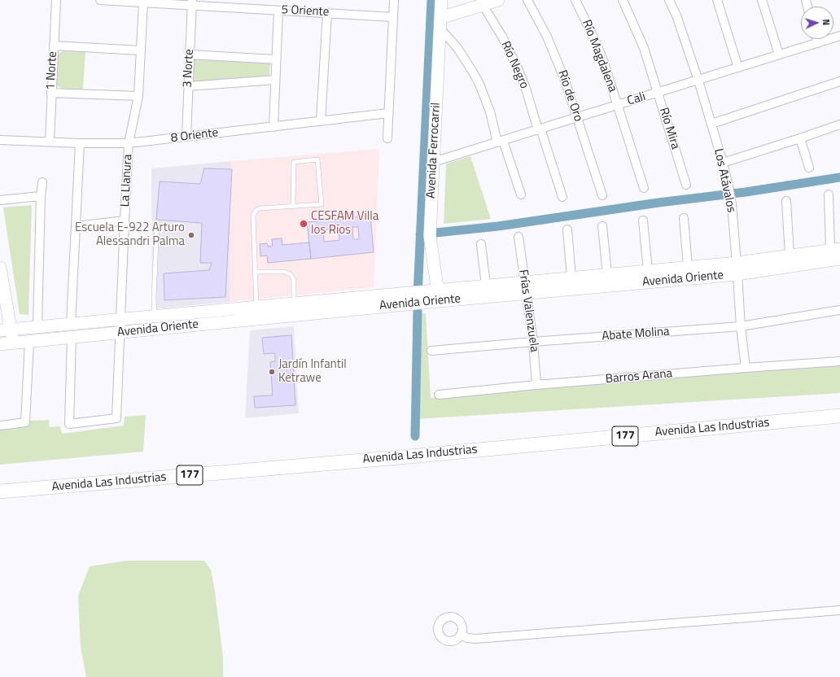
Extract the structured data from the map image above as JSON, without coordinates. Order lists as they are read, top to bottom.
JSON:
{
  "streets": {
    "main road": ["Avenida Las Industrias", "177"],
    "street": [
      "5 Oriente",
      "Río Magdalena",
      "Río Negro",
      "3 Norte",
      "1 Norte",
      "Río de Oro",
      "Cali",
      "Río Mira",
      "8 Oriente",
      "Avenida Ferrocarril",
      "La Llanura",
      "Los Atávalos",
      "Avenida Oriente",
      "Frías Valenzuela",
      "Abate Molina",
      "Barros Arana"
    ]
  },
  "crossings": [
    ["5 Oriente", "3 Norte"],
    ["5 Oriente", "La Llanura"],
    ["Río Magdalena", "Cali"],
    ["Río Negro", "Cali"],
    ["3 Norte", "8 Oriente"],
    ["1 Norte", "8 Oriente"],
    ["Río de Oro", "Cali"],
    ["Cali", "Río Mira"],
    ["Cali", "Avenida Ferrocarril"],
    ["Cali", "Los Atávalos"],
    ["8 Oriente", "La Llanura"],
    ["Avenida Ferrocarril", "Avenida Oriente"],
    ["La Llanura", "Avenida Oriente"],
    ["Los Atávalos", "Avenida Oriente"],
    ["Los Atávalos", "Abate Molina"],
    ["Los Atávalos", "Barros Arana"],
    ["Avenida Oriente", "Frías Valenzuela"],
    ["Frías Valenzuela", "Abate Molina"],
    ["Frías Valenzuela", "Barros Arana"]
  ],
  "places": ["CESFAM Villa los Ríos", "Escuela E-922 Arturo Alessandri Palma", "Jardín Infantil Ketrawe"],
  "north": "right"
}
